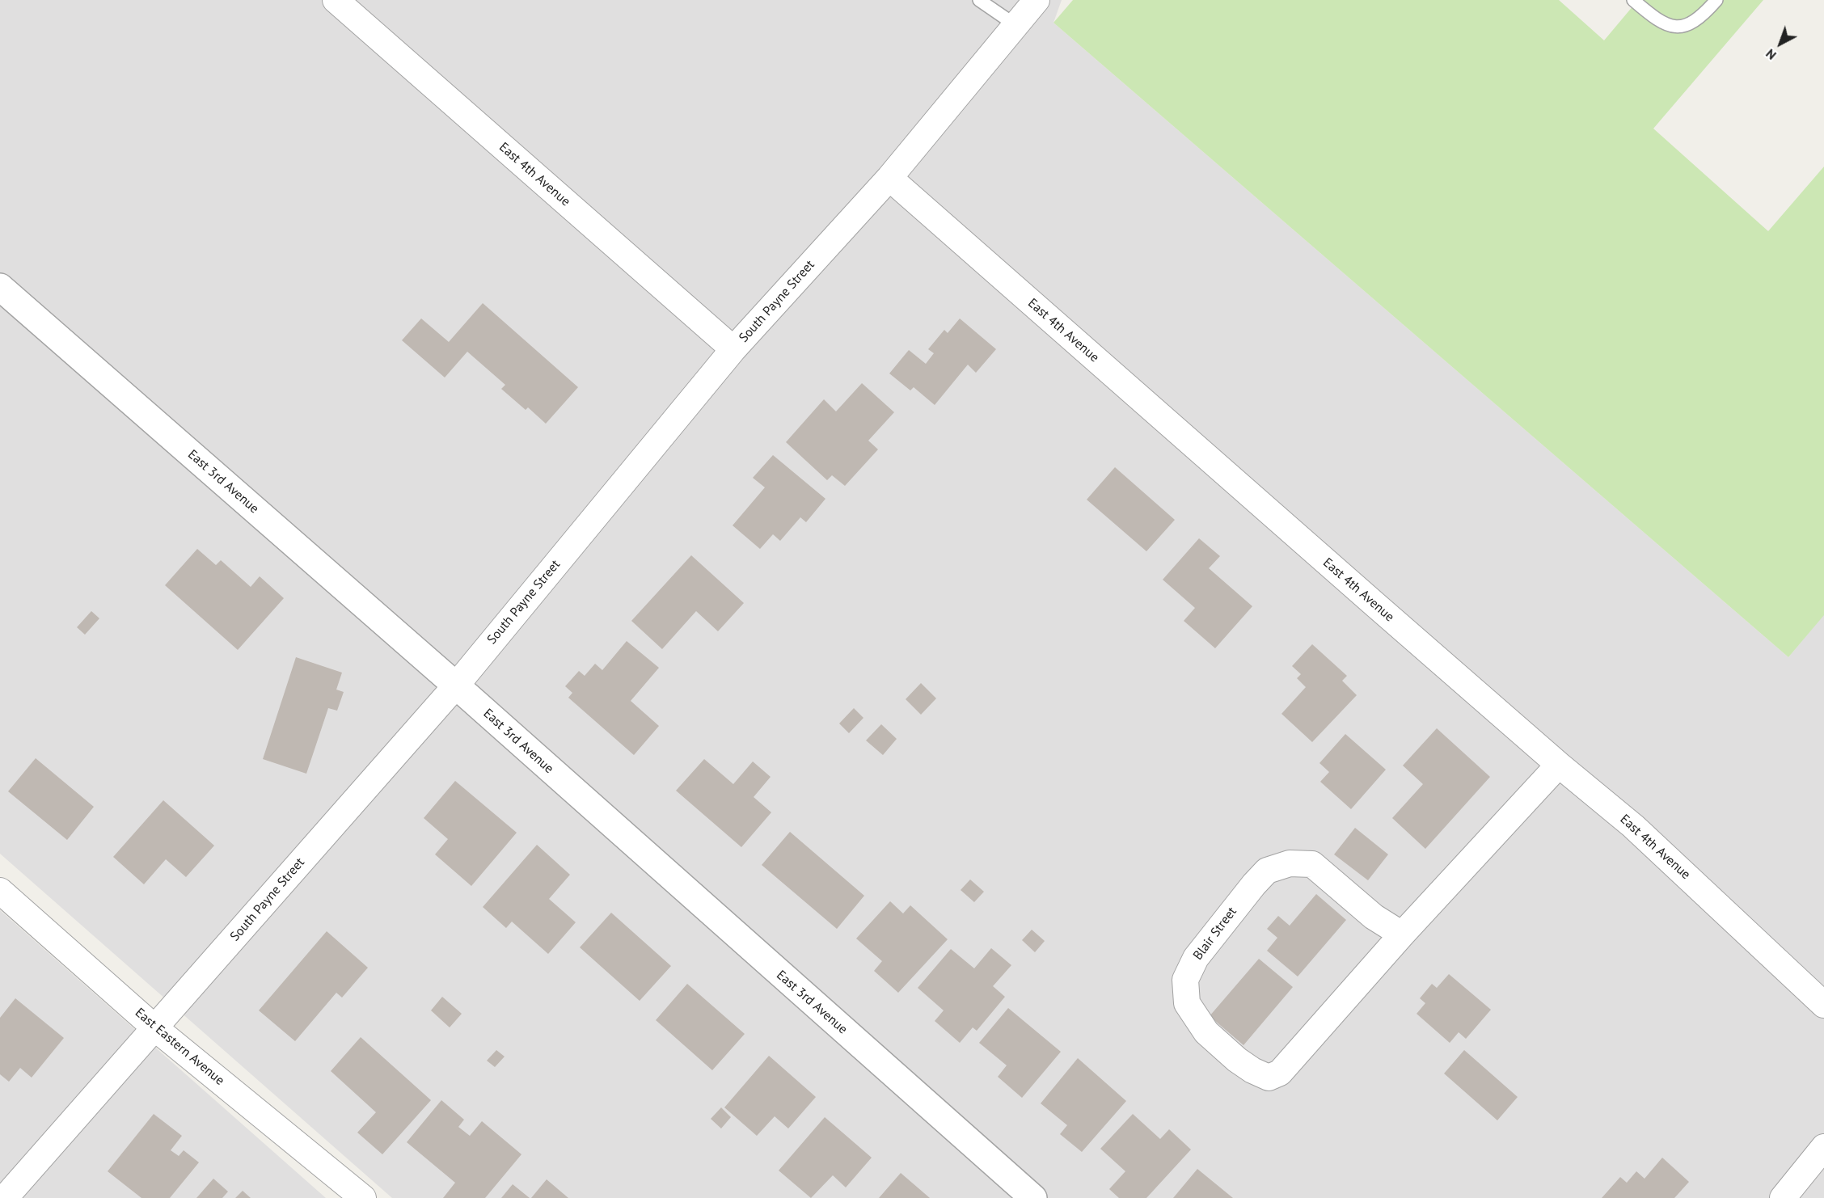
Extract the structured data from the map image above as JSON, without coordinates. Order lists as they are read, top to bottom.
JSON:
{
  "streets": {
    "street": [
      "East 4th Avenue",
      "South Payne Street",
      "East 3rd Avenue",
      "Blair Street",
      "East Eastern Avenue"
    ]
  },
  "crossings": [
    ["East 4th Avenue", "South Payne Street"],
    ["East 4th Avenue", "Blair Street"],
    ["South Payne Street", "East 3rd Avenue"],
    ["South Payne Street", "East Eastern Avenue"]
  ],
  "north": "bottom left"
}
